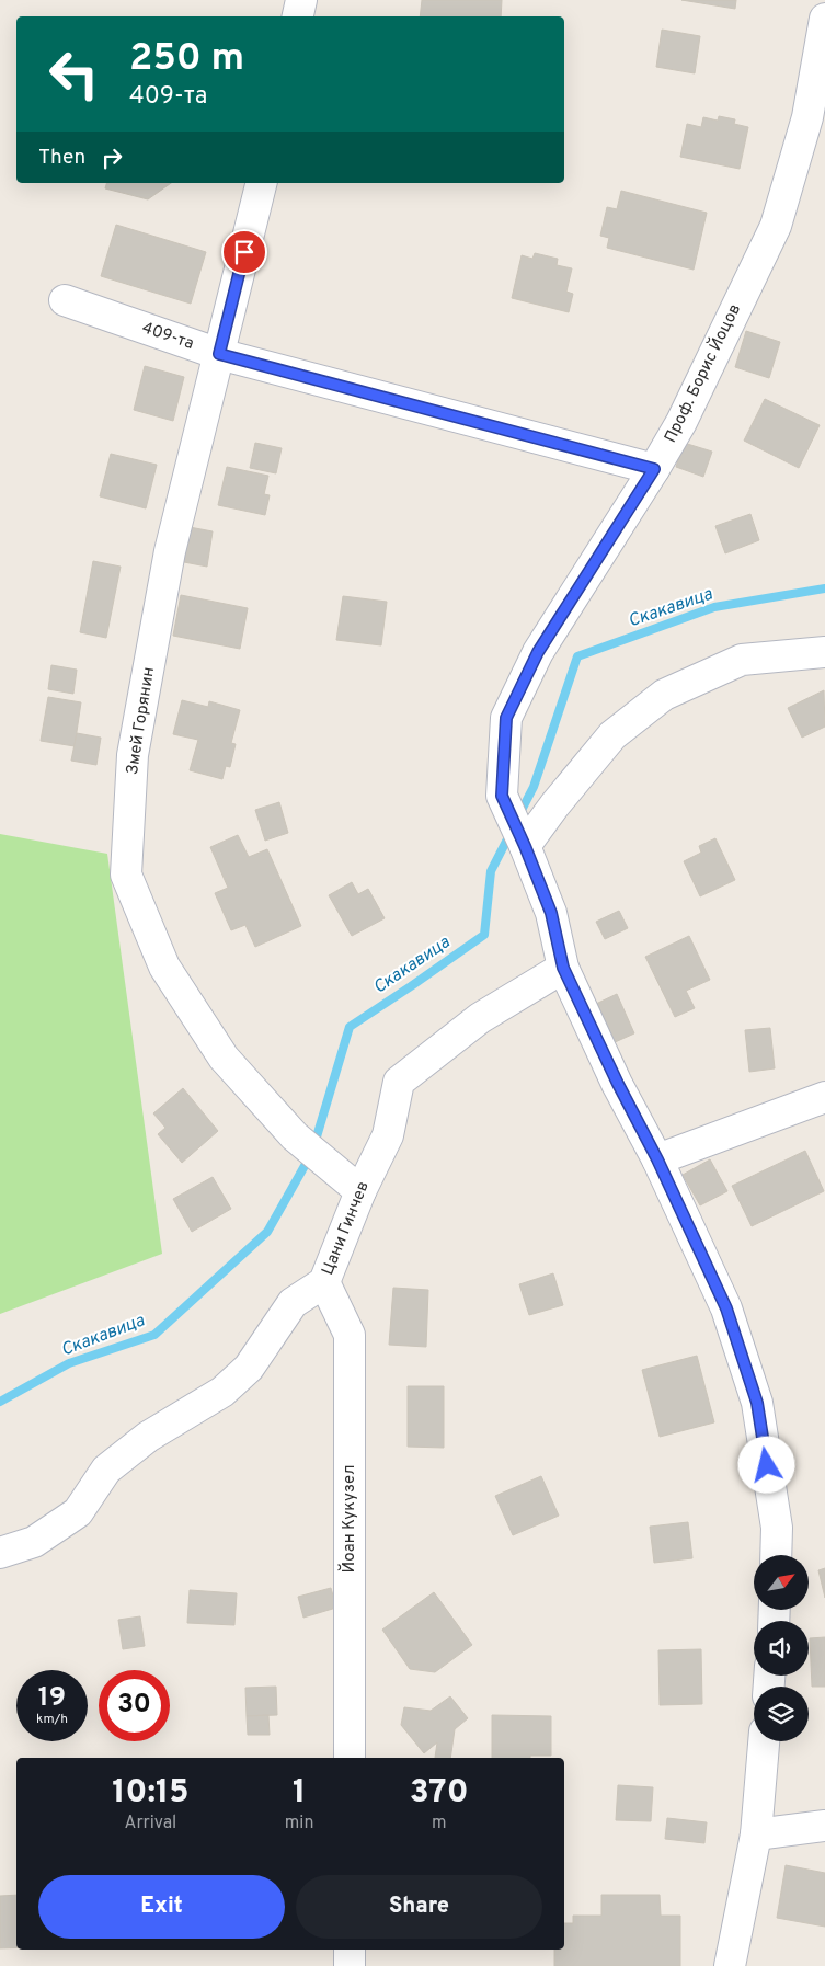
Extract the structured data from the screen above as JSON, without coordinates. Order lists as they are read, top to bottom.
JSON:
{
  "streets": {
    "street": [
      "409-та",
      "Проф. Борис Йоцов",
      "Змей Горянин",
      "Цани Гинчев",
      "Йоан Кукузел"
    ]
  },
  "crossings": [
    ["409-та", "Проф. Борис Йоцов"],
    ["409-та", "Змей Горянин"],
    ["Проф. Борис Йоцов", "Цани Гинчев"],
    ["Змей Горянин", "Цани Гинчев"],
    ["Цани Гинчев", "Йоан Кукузел"]
  ],
  "water": ["Скакавица"],
  "north": "top right",
  "page": {
    "turn": ["250 m", "409-та"],
    "then": "Then",
    "speed": "19 km/h",
    "limit": "30",
    "eta": [
      "10:15",
      "Arrival",
      "1",
      "min",
      "370",
      "m"
    ],
    "buttons": ["Exit", "Share"]
  }
}
